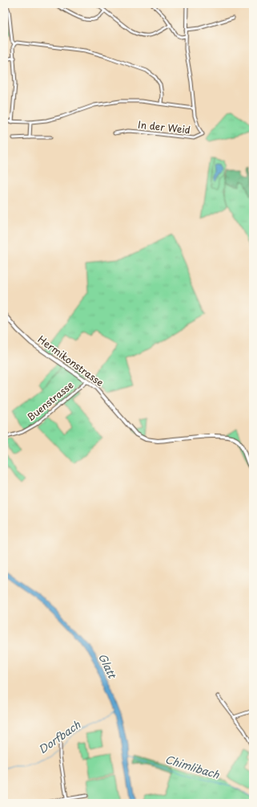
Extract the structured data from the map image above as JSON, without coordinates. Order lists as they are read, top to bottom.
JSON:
{
  "streets": {
    "street": ["In der Weid", "Hermikonstrasse", "Buenstrasse"]
  },
  "crossings": [
    ["Hermikonstrasse", "Buenstrasse"]
  ],
  "water": ["Glatt", "Dorfbach", "Chimlibach"]
}
